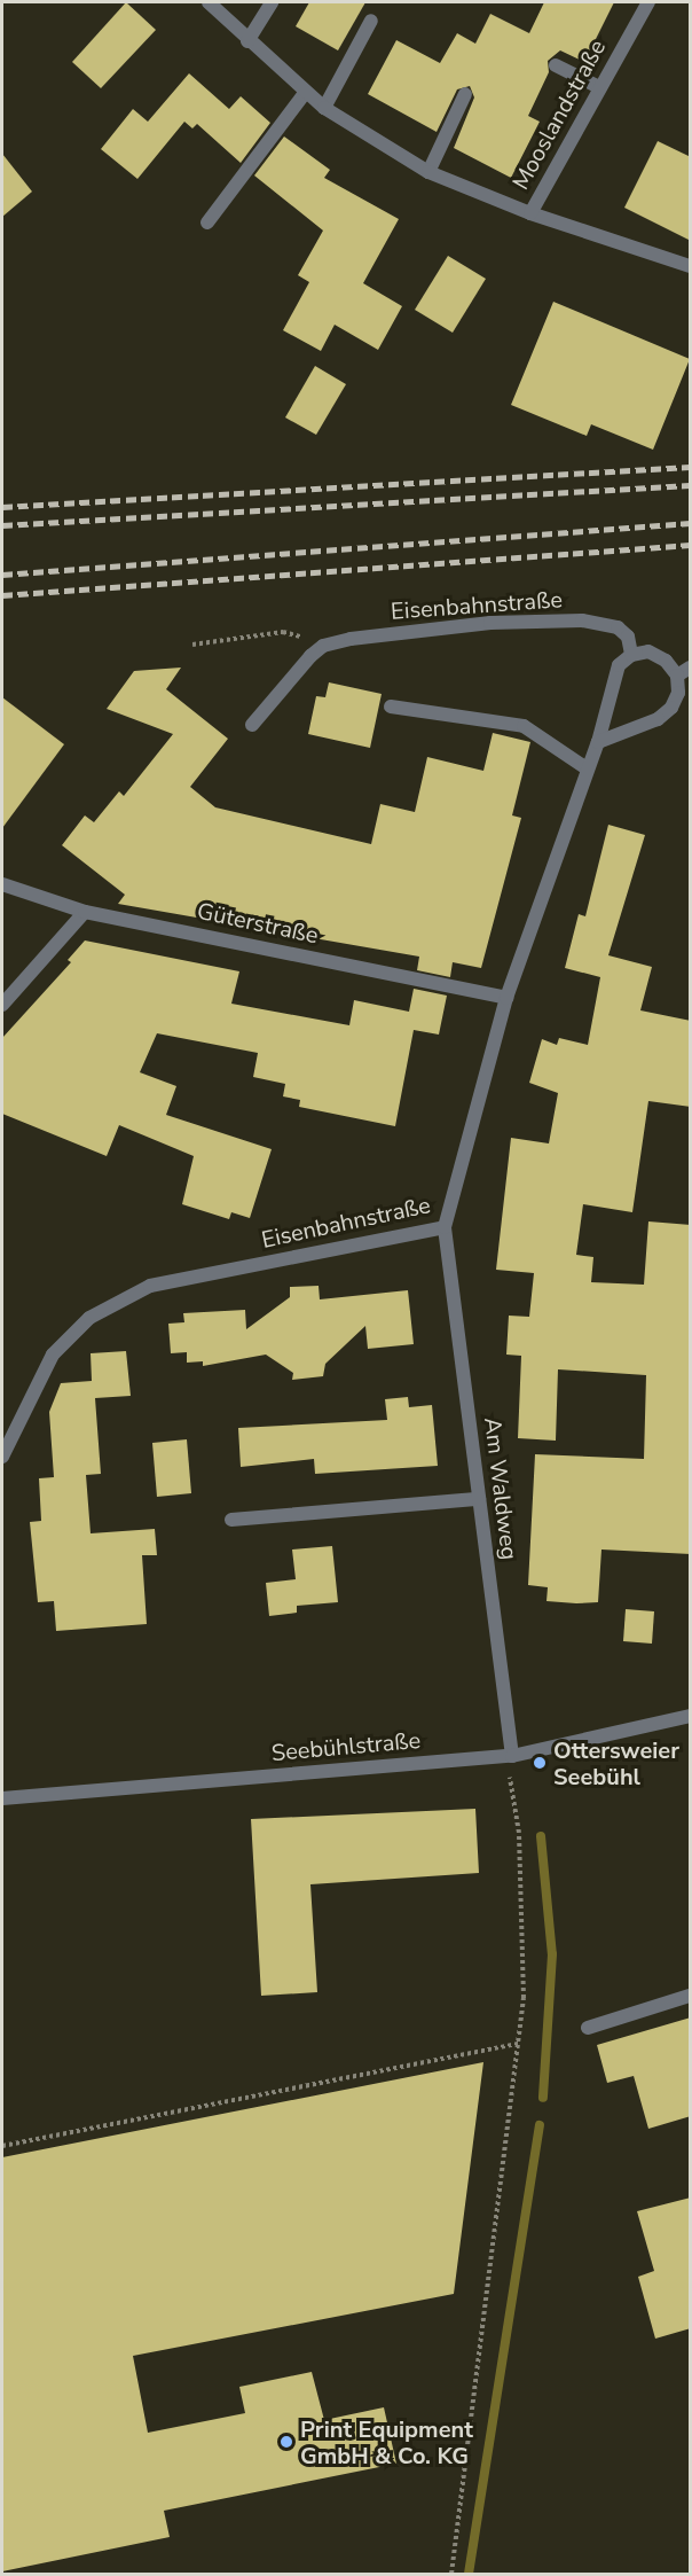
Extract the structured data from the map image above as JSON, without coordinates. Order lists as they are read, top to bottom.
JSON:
{
  "streets": {
    "street": [
      "Mooslandstraße",
      "Eisenbahnstraße",
      "Güterstraße",
      "Am Waldweg",
      "Seebühlstraße"
    ]
  },
  "crossings": [
    ["Eisenbahnstraße", "Güterstraße"],
    ["Eisenbahnstraße", "Am Waldweg"],
    ["Am Waldweg", "Seebühlstraße"]
  ],
  "places": ["Ottersweier Seebühl", "Print Equipment GmbH & Co. KG"]
}
